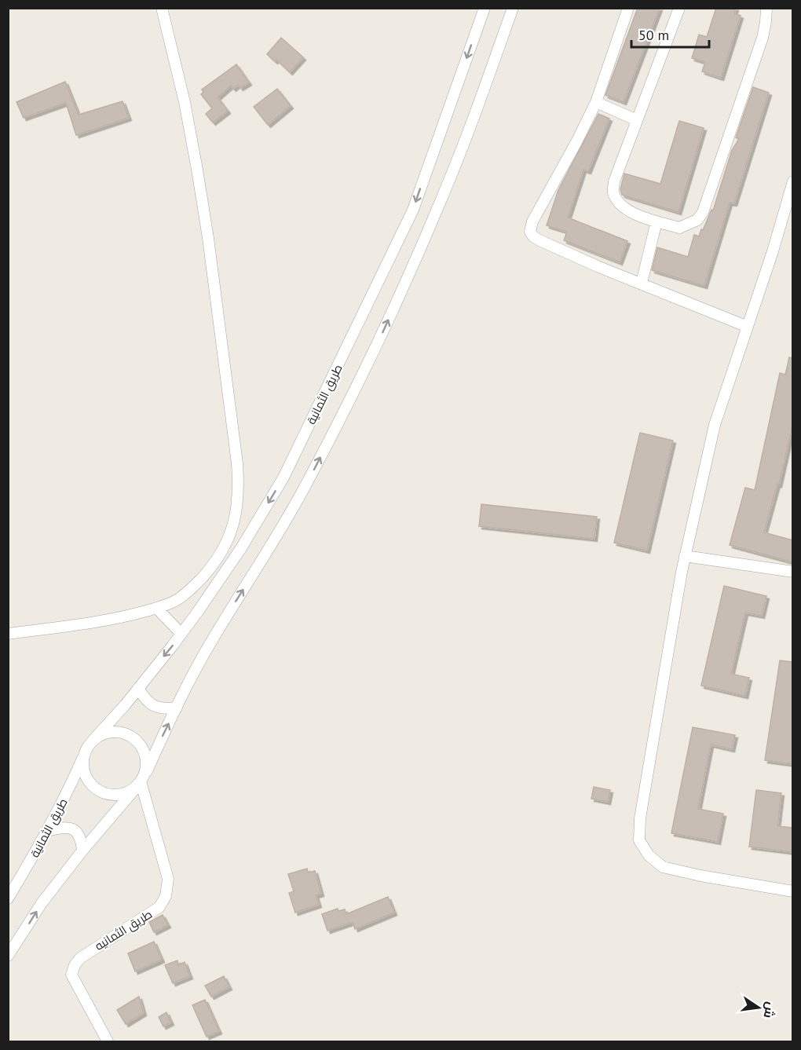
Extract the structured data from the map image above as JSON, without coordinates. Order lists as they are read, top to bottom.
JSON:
{
  "streets": {
    "street": ["طريق الثمانية", "طريق الثمانيه"]
  },
  "crossings": [
    ["طريق الثمانية", "طريق الثمانيه"]
  ],
  "scale_bar": "50 m",
  "north": "right"
}
